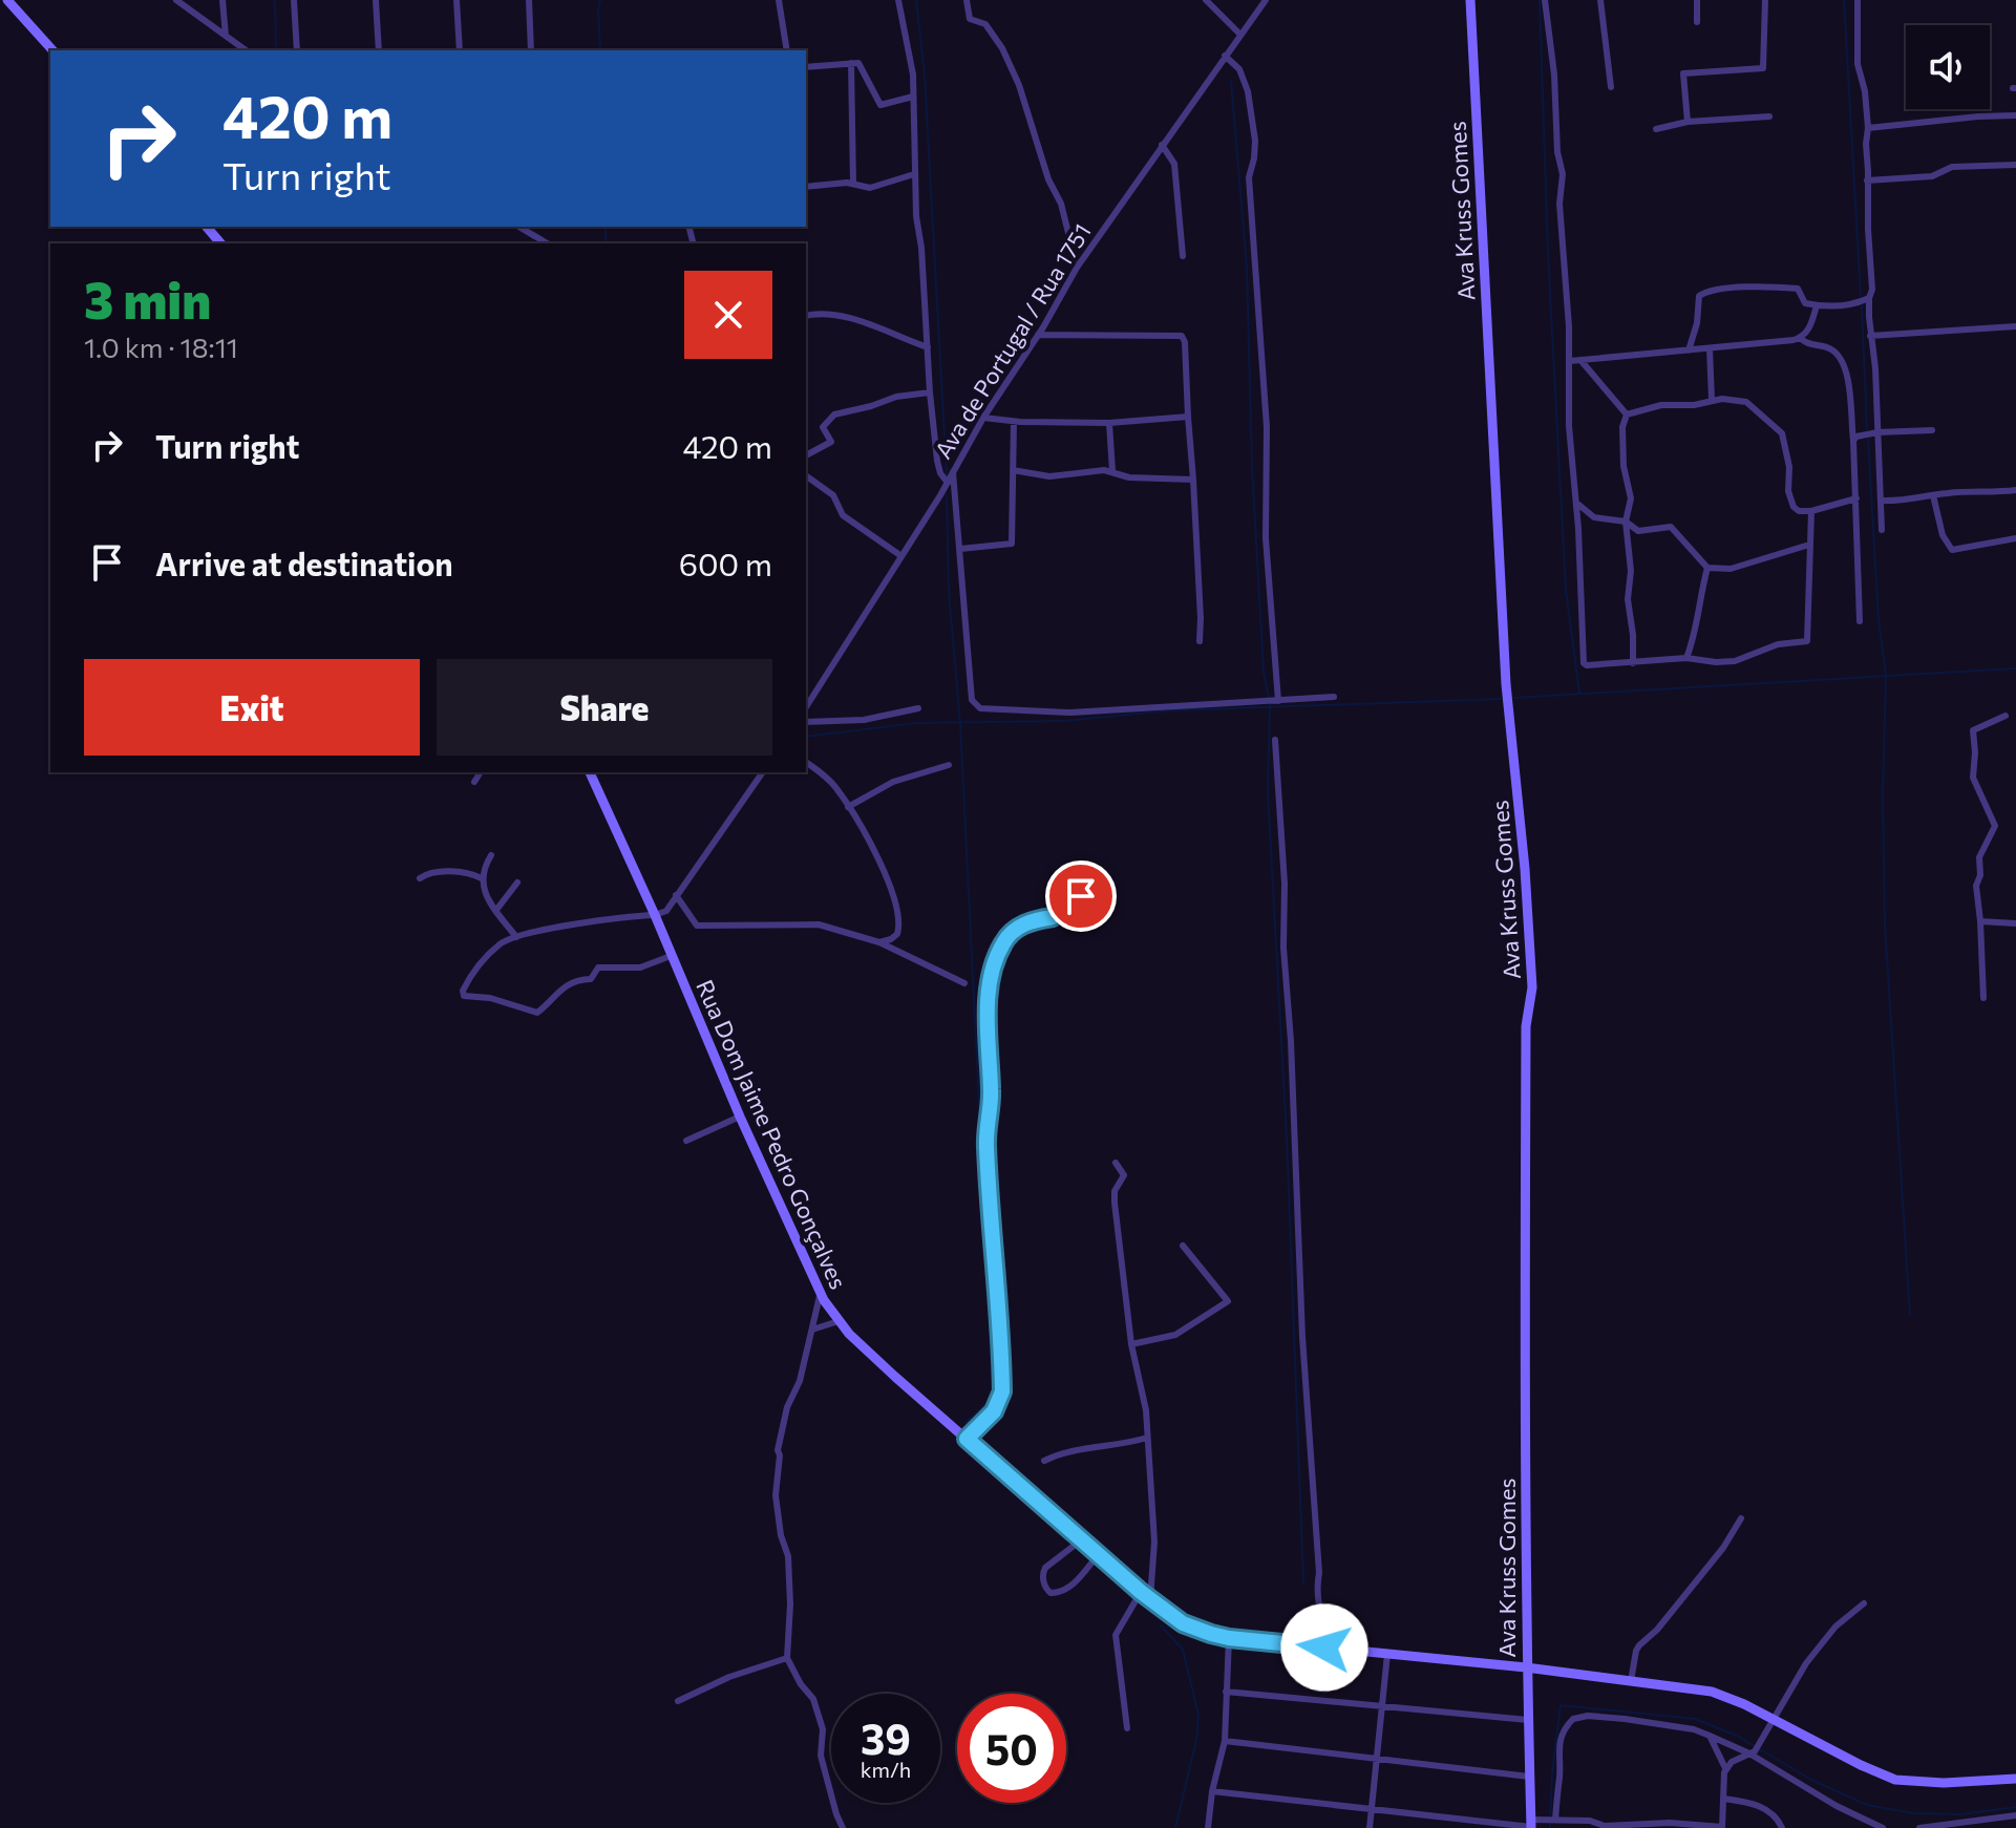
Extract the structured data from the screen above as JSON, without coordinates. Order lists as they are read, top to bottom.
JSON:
{
  "streets": {
    "main road": ["Ava Kruss Gomes", "Rua Dom Jaime Pedro Gonçalves"],
    "street": ["Ava de Portugal / Rua 1751"]
  },
  "crossings": [
    ["Ava Kruss Gomes", "Rua Dom Jaime Pedro Gonçalves"]
  ],
  "page": {
    "turn": ["420 m", "Turn right"],
    "heading": ["3 min", "1.0 km · 18:11"],
    "list": [
      {
        "name": "Turn right",
        "value": "420 m"
      },
      {
        "name": "Arrive at destination",
        "value": "600 m"
      }
    ],
    "buttons": ["Exit", "Share"],
    "speed": "39 km/h",
    "limit": "50"
  }
}
